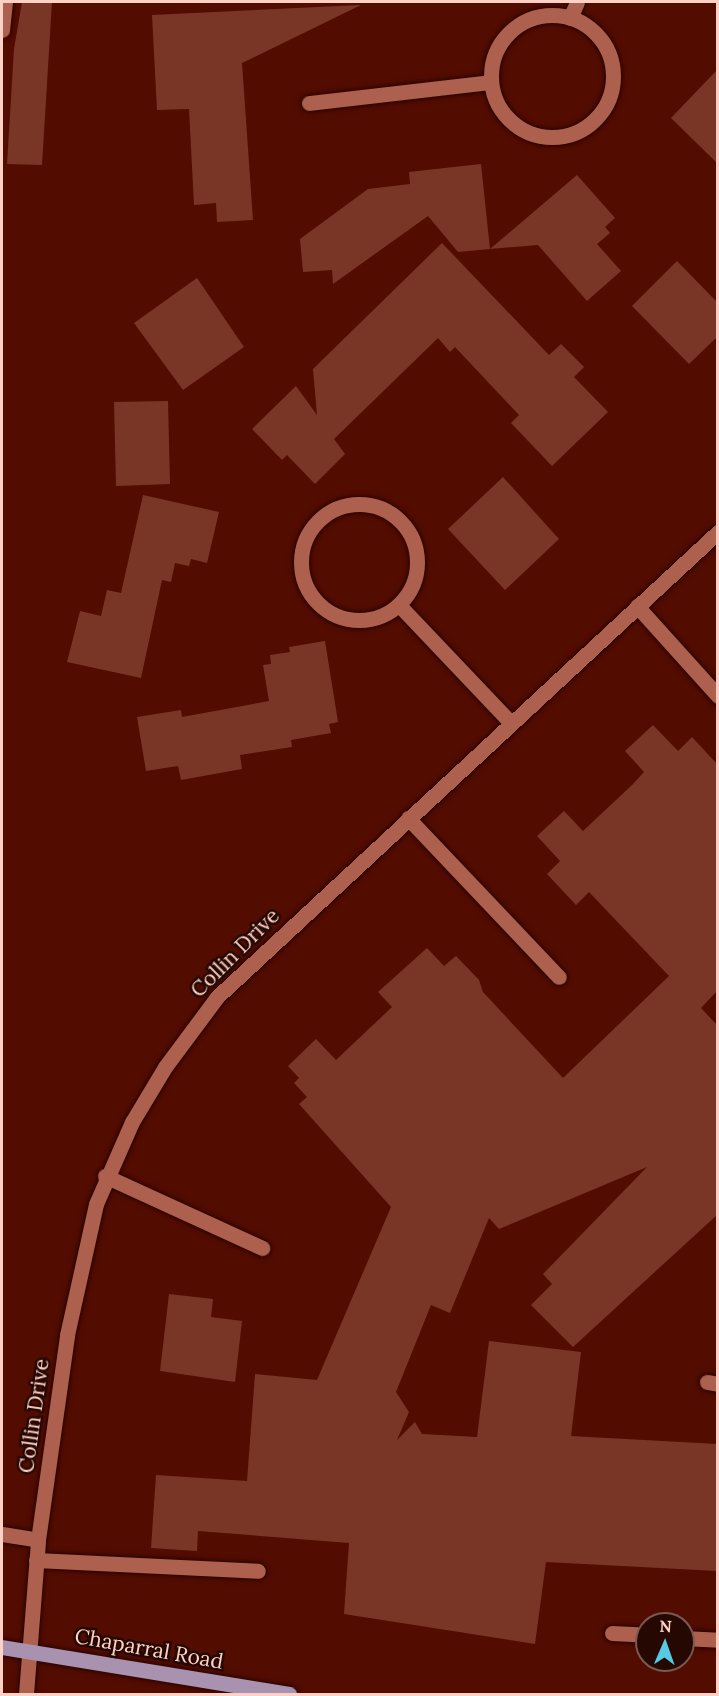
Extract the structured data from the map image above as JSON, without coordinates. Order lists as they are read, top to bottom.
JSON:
{
  "streets": {
    "main road": ["Chaparral Road"],
    "street": ["Collin Drive"]
  },
  "crossings": [
    ["Collin Drive", "Chaparral Road"]
  ],
  "north": "top"
}
